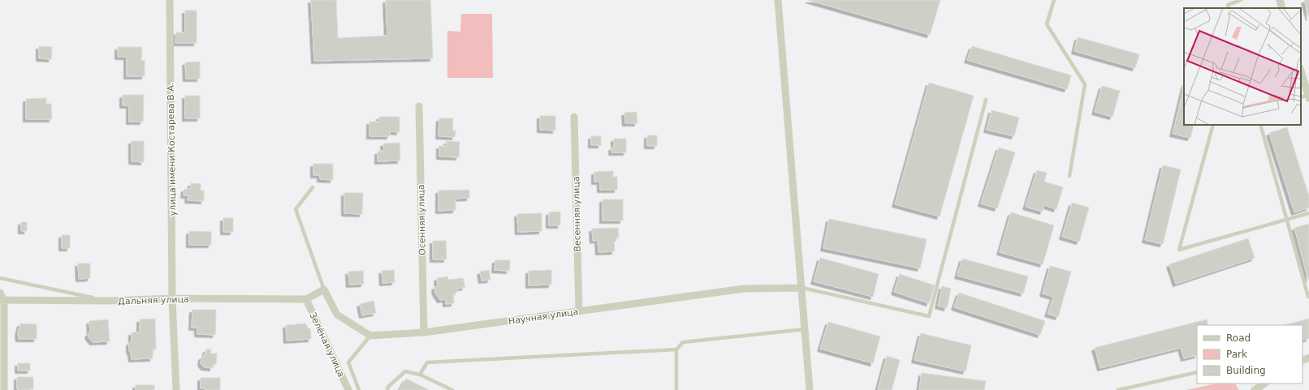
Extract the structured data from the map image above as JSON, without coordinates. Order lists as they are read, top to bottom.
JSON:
{
  "streets": {
    "street": [
      "улица имени Костарева В.А.",
      "Весенняя улица",
      "Осенняя улица",
      "Дальняя улица",
      "Научная улица",
      "Зелёная улица"
    ]
  },
  "crossings": [
    ["улица имени Костарева В.А.", "Дальняя улица"],
    ["Весенняя улица", "Научная улица"],
    ["Осенняя улица", "Научная улица"],
    ["Дальняя улица", "Зелёная улица"]
  ],
  "legend": ["Road", "Park", "Building"]
}
